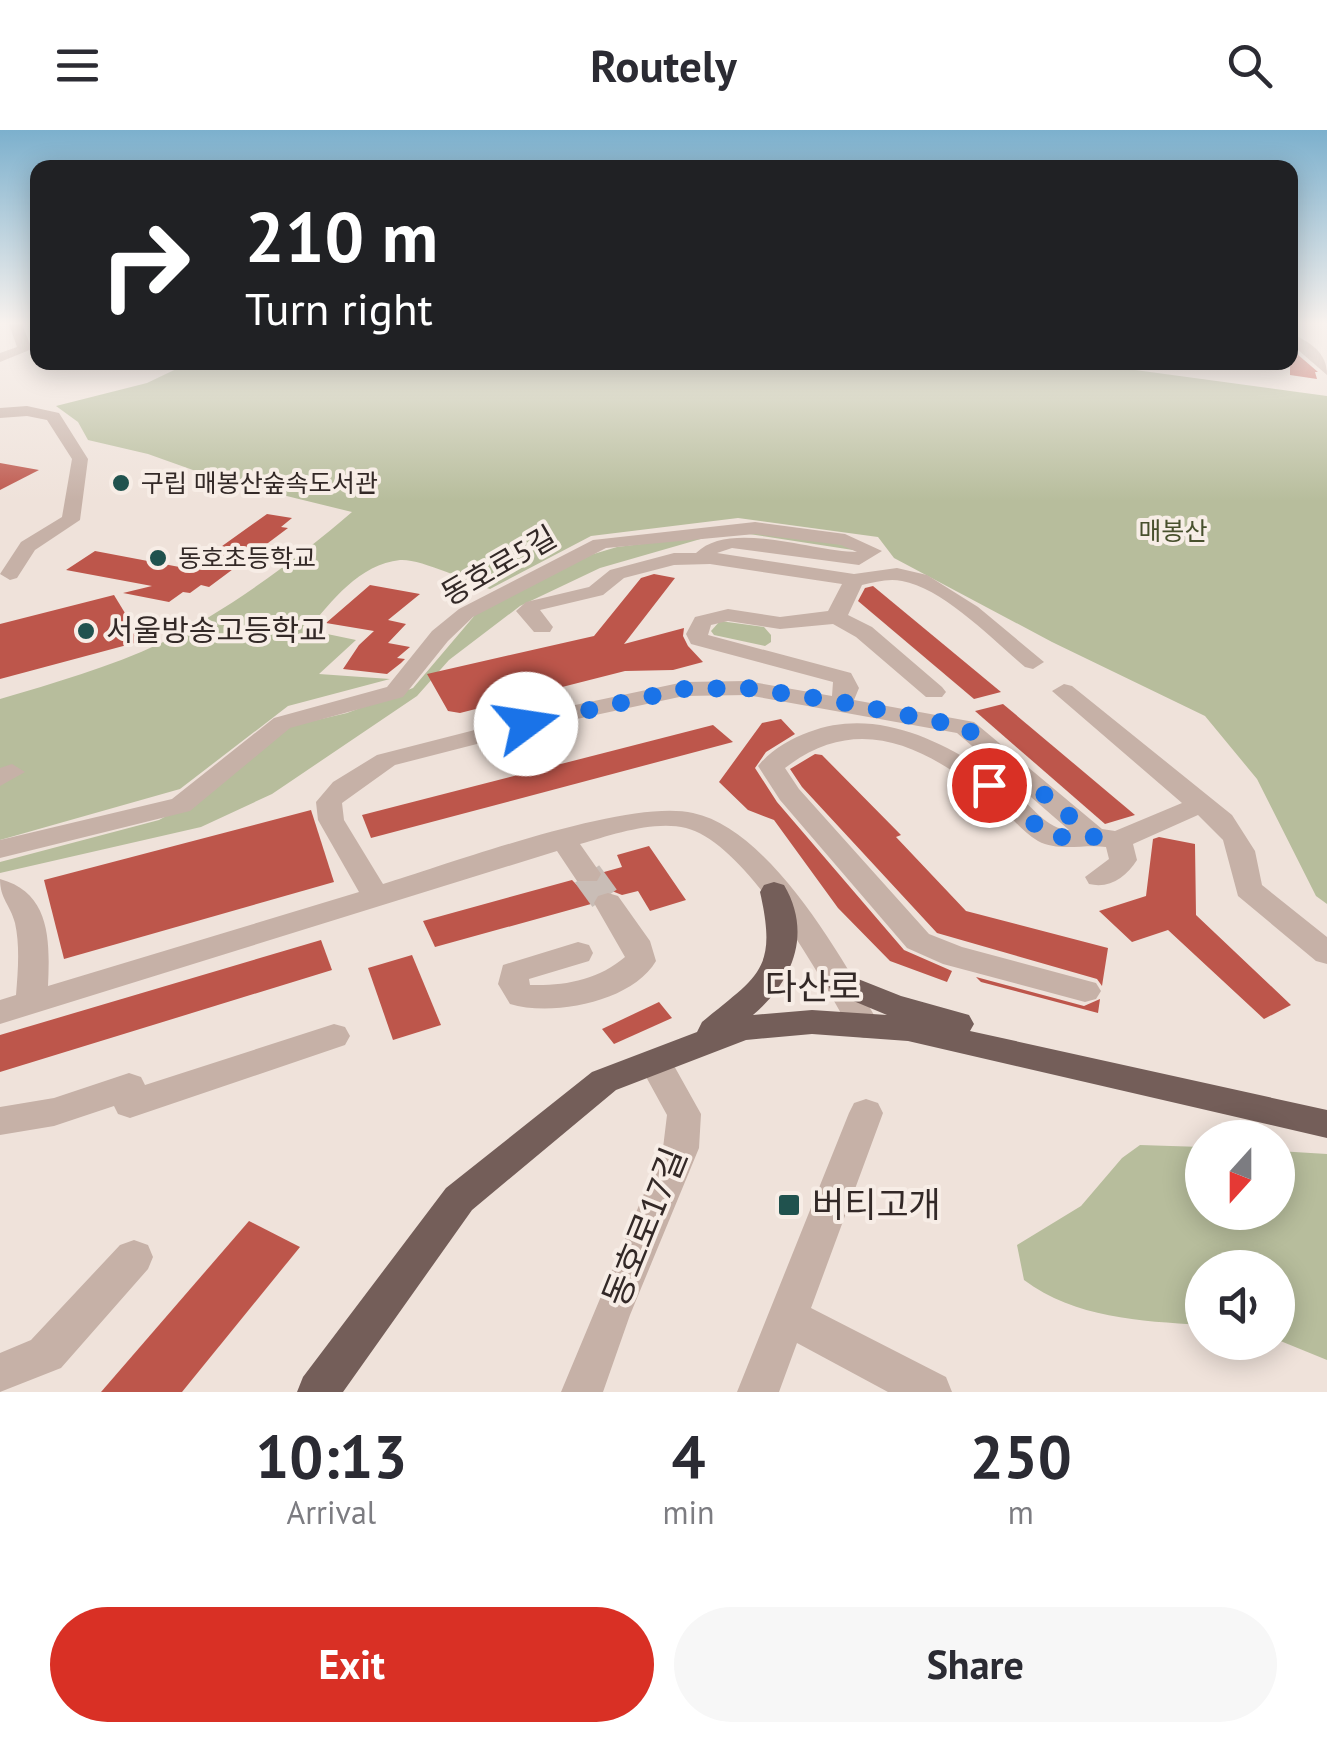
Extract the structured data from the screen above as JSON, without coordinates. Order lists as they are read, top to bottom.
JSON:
{
  "streets": {
    "main road": ["다산로"],
    "street": ["동호로5길", "동호로17길"]
  },
  "crossings": [
    ["다산로", "동호로17길"]
  ],
  "parks": ["매봉산"],
  "places": {
    "other": ["구립 매봉산숲속도서관", "동호초등학교", "서울방송고등학교"],
    "transit": ["버티고개"]
  },
  "north": "bottom",
  "page": {
    "header": "Routely",
    "turn": ["210 m", "Turn right"],
    "eta": [
      "10:13",
      "Arrival",
      "4",
      "min",
      "250",
      "m"
    ],
    "buttons": ["Exit", "Share"]
  }
}
